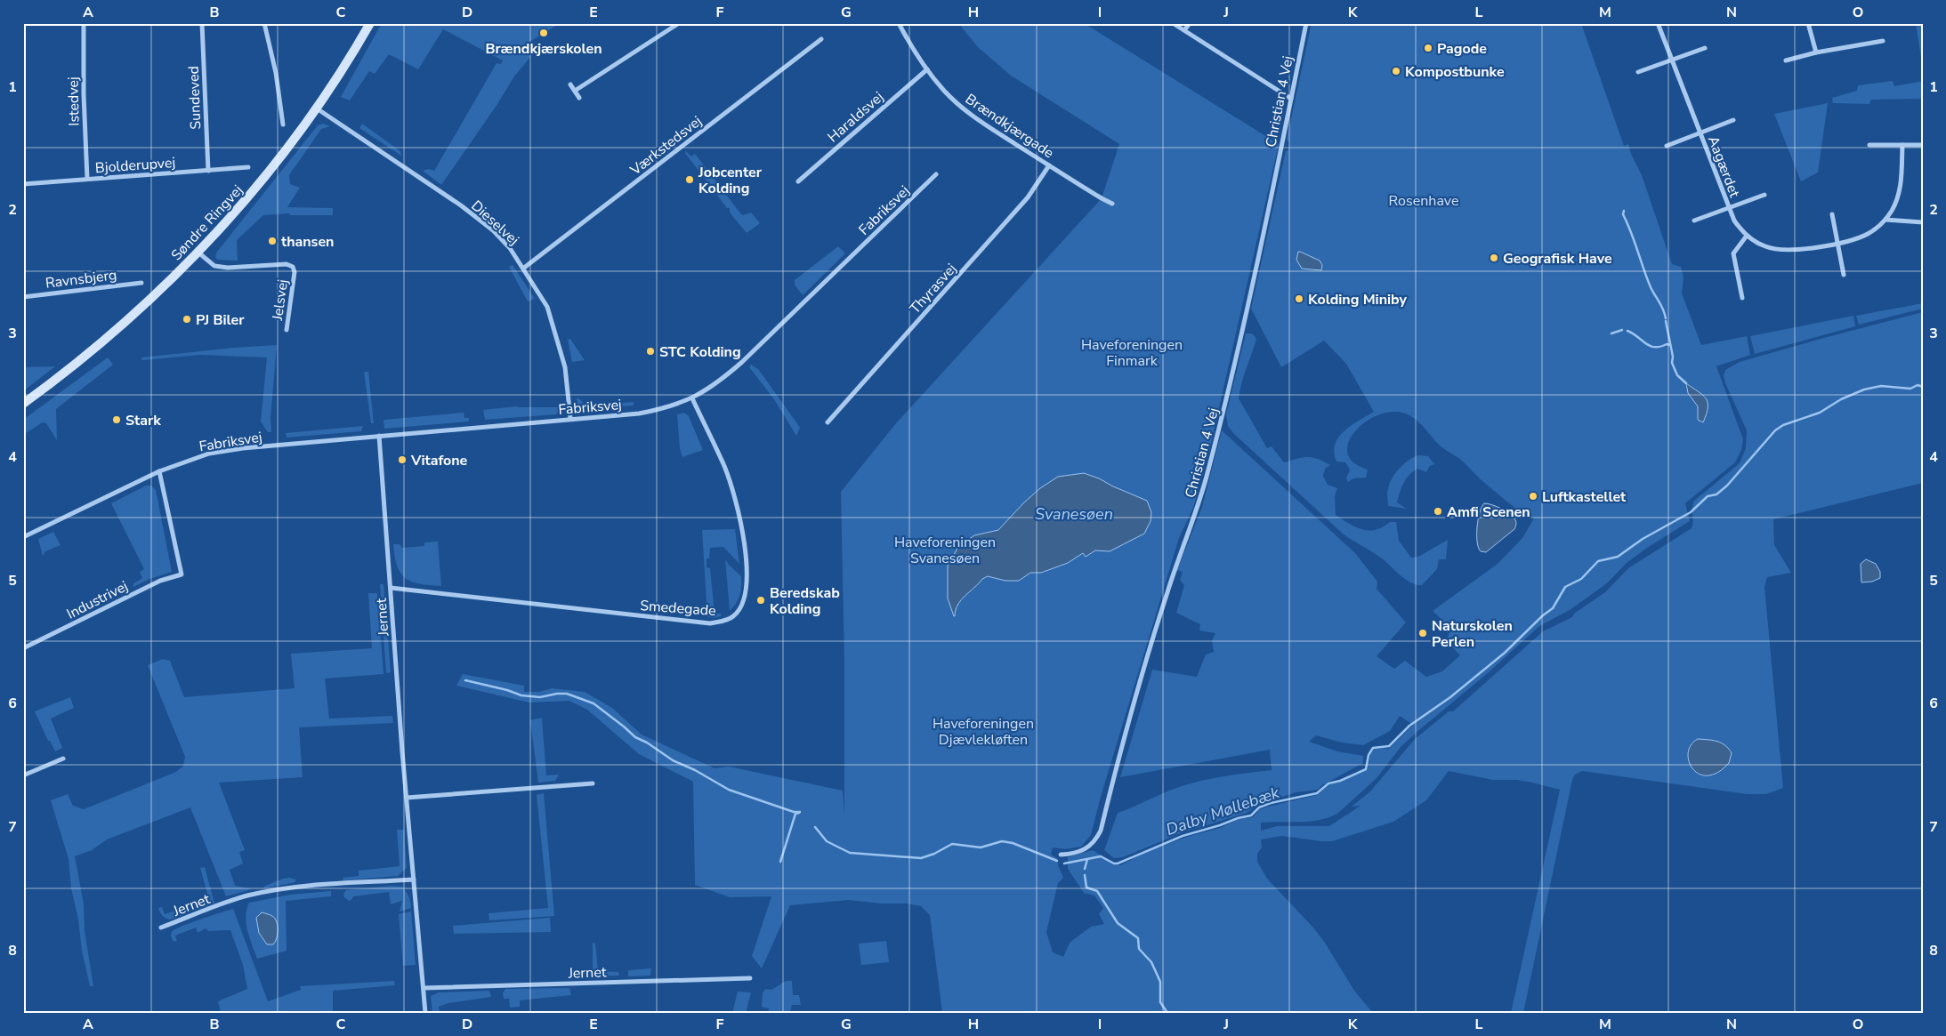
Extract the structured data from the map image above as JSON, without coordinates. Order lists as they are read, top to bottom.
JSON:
{
  "streets": {
    "main road": ["Søndre Ringvej"],
    "street": [
      "Sundeved",
      "Istedvej",
      "Christian 4 Vej",
      "Haraldsvej",
      "Brændkjærgade",
      "Værkstedsvej",
      "Bjolderupvej",
      "Aagærdet",
      "Fabriksvej",
      "Dieselvej",
      "Ravnsbjerg",
      "Thyrasvej",
      "Jelsvej",
      "Industrivej",
      "Smedegade",
      "Jernet"
    ]
  },
  "crossings": [
    ["Sundeved", "Bjolderupvej"],
    ["Istedvej", "Bjolderupvej"],
    ["Haraldsvej", "Brændkjærgade"],
    ["Brændkjærgade", "Thyrasvej"],
    ["Værkstedsvej", "Dieselvej"],
    ["Fabriksvej", "Dieselvej"],
    ["Fabriksvej", "Industrivej"],
    ["Fabriksvej", "Smedegade"],
    ["Fabriksvej", "Jernet"],
    ["Søndre Ringvej", "Dieselvej"],
    ["Søndre Ringvej", "Jelsvej"],
    ["Smedegade", "Jernet"]
  ],
  "water": ["Svanesøen", "Dalby Møllebæk"],
  "parks": [
    "Rosenhave",
    "Haveforeningen Finmark",
    "Haveforeningen Svanesøen",
    "Haveforeningen Djævlekløften"
  ],
  "places": [
    "Brændkjærskolen",
    "Pagode",
    "Kompostbunke",
    "Jobcenter Kolding",
    "thansen",
    "Geografisk Have",
    "Kolding Miniby",
    "PJ Biler",
    "STC Kolding",
    "Stark",
    "Vitafone",
    "Luftkastellet",
    "Amfi Scenen",
    "Beredskab Kolding",
    "Naturskolen Perlen"
  ],
  "grid": {
    "columns": [
      "A",
      "B",
      "C",
      "D",
      "E",
      "F",
      "G",
      "H",
      "I",
      "J",
      "K",
      "L",
      "M",
      "N",
      "O"
    ],
    "rows": [
      "1",
      "2",
      "3",
      "4",
      "5",
      "6",
      "7",
      "8"
    ]
  }
}
